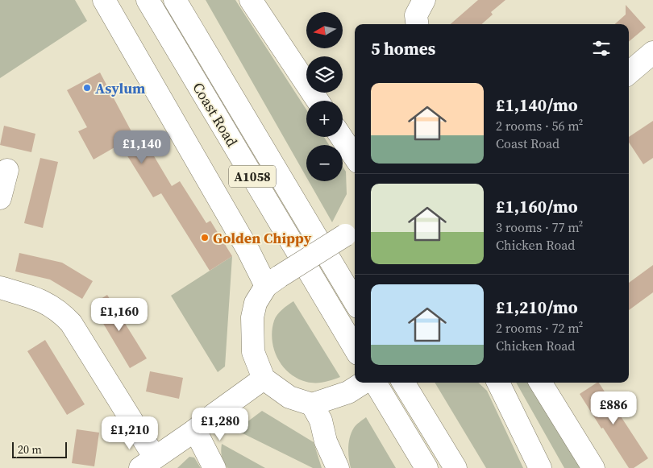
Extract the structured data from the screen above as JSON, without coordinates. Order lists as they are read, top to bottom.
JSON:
{
  "streets": {
    "main road": ["Coast Road", "A1058"]
  },
  "places": ["Asylum", "Golden Chippy"],
  "scale_bar": "20 m",
  "north": "left",
  "page": {
    "map_buttons": ["+", "−"],
    "heading": "5 homes",
    "list": [
      {
        "name": "£1,140/mo",
        "note": "2 rooms · 56 m² · Coast Road"
      },
      {
        "name": "£1,160/mo",
        "note": "3 rooms · 77 m² · Chicken Road"
      },
      {
        "name": "£1,210/mo",
        "note": "2 rooms · 72 m² · Chicken Road"
      }
    ],
    "price": [
      "£1,140",
      "£1,160",
      "£886",
      "£1,280",
      "£1,210"
    ],
    "scale": "20 m"
  }
}
